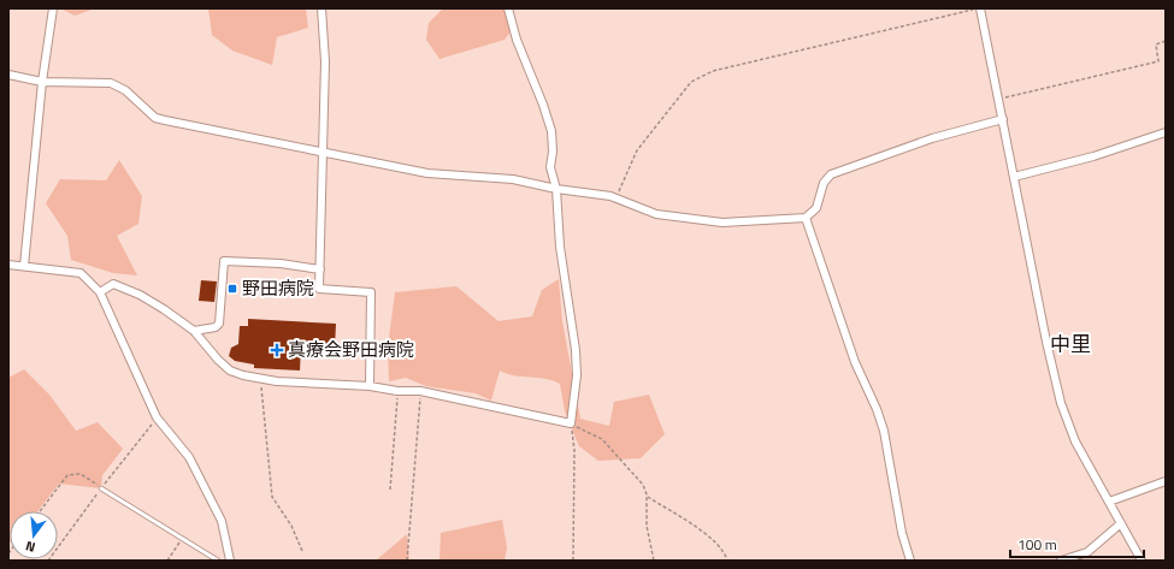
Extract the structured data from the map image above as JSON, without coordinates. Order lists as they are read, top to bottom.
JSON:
{
  "districts": ["中里"],
  "places": {
    "transit": ["野田病院"],
    "health": ["真療会野田病院"]
  },
  "scale_bar": "100 m",
  "north": "bottom"
}
